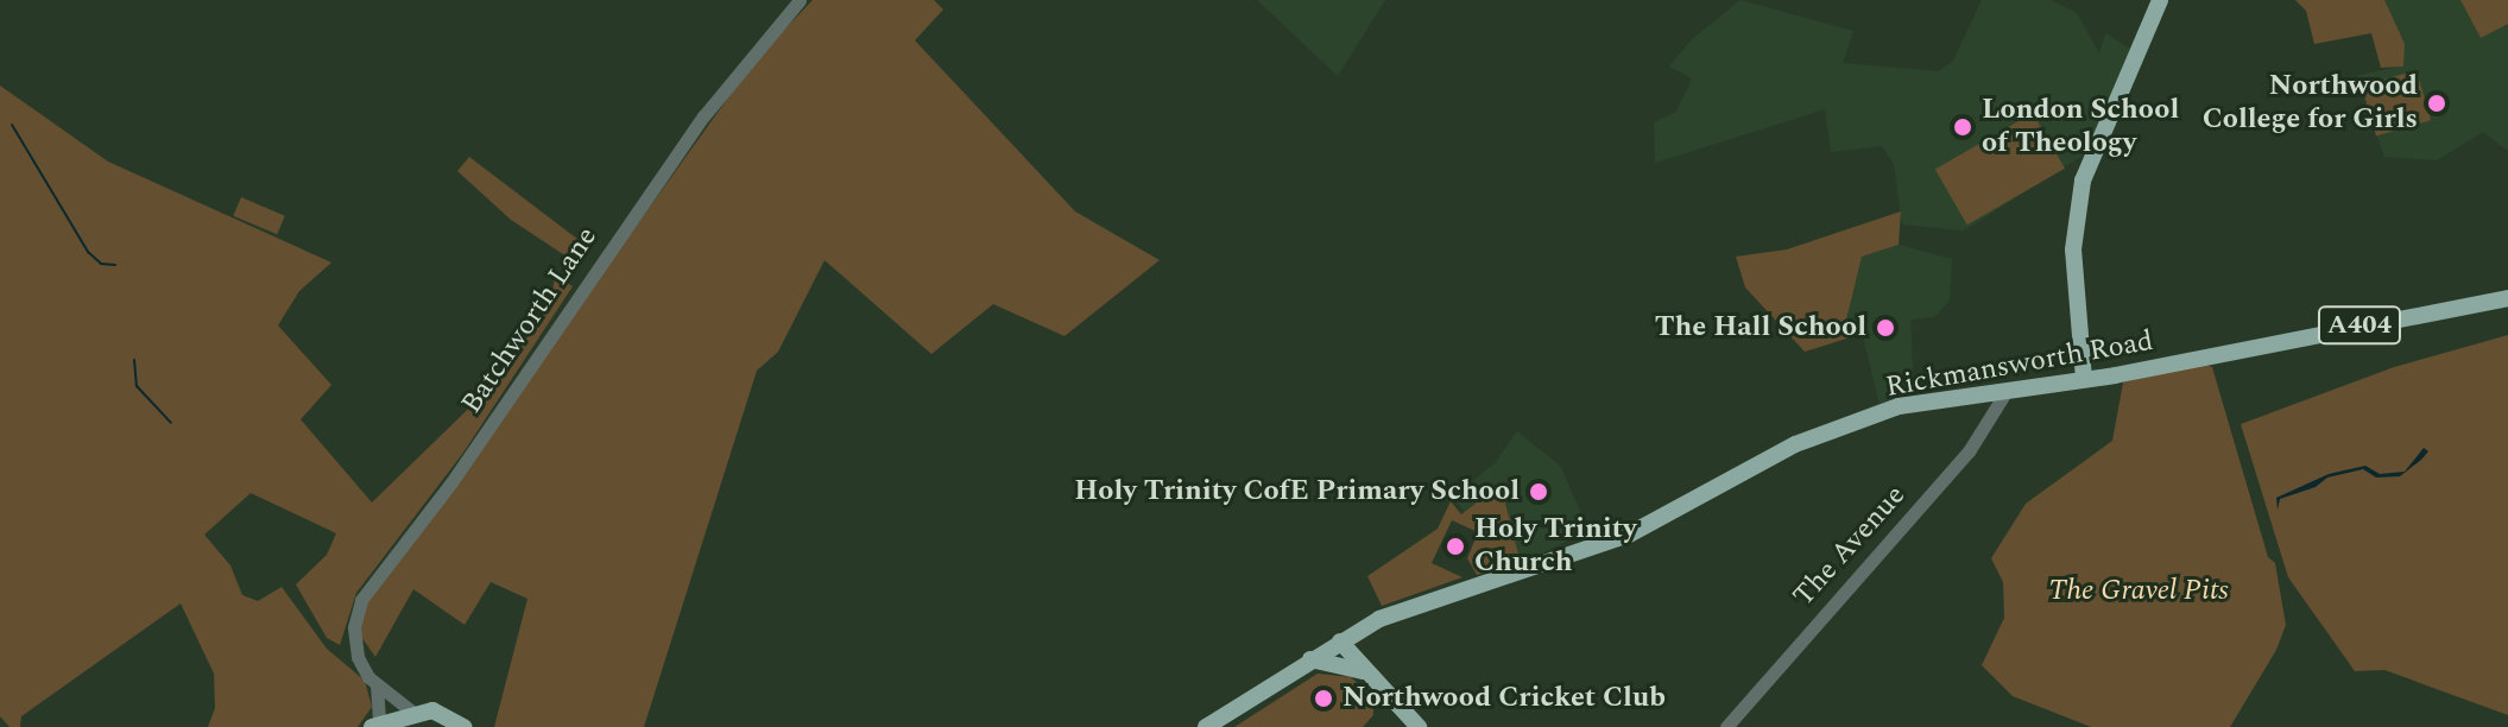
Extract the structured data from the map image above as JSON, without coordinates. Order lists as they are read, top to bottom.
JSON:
{
  "streets": {
    "main road": ["A404", "Rickmansworth Road"],
    "street": ["Batchworth Lane", "The Avenue"]
  },
  "crossings": [
    ["Rickmansworth Road", "The Avenue"]
  ],
  "parks": ["The Gravel Pits"],
  "places": [
    "Northwood College for Girls",
    "London School of Theology",
    "The Hall School",
    "Holy Trinity CofE Primary School",
    "Holy Trinity Church",
    "Northwood Cricket Club"
  ]
}
